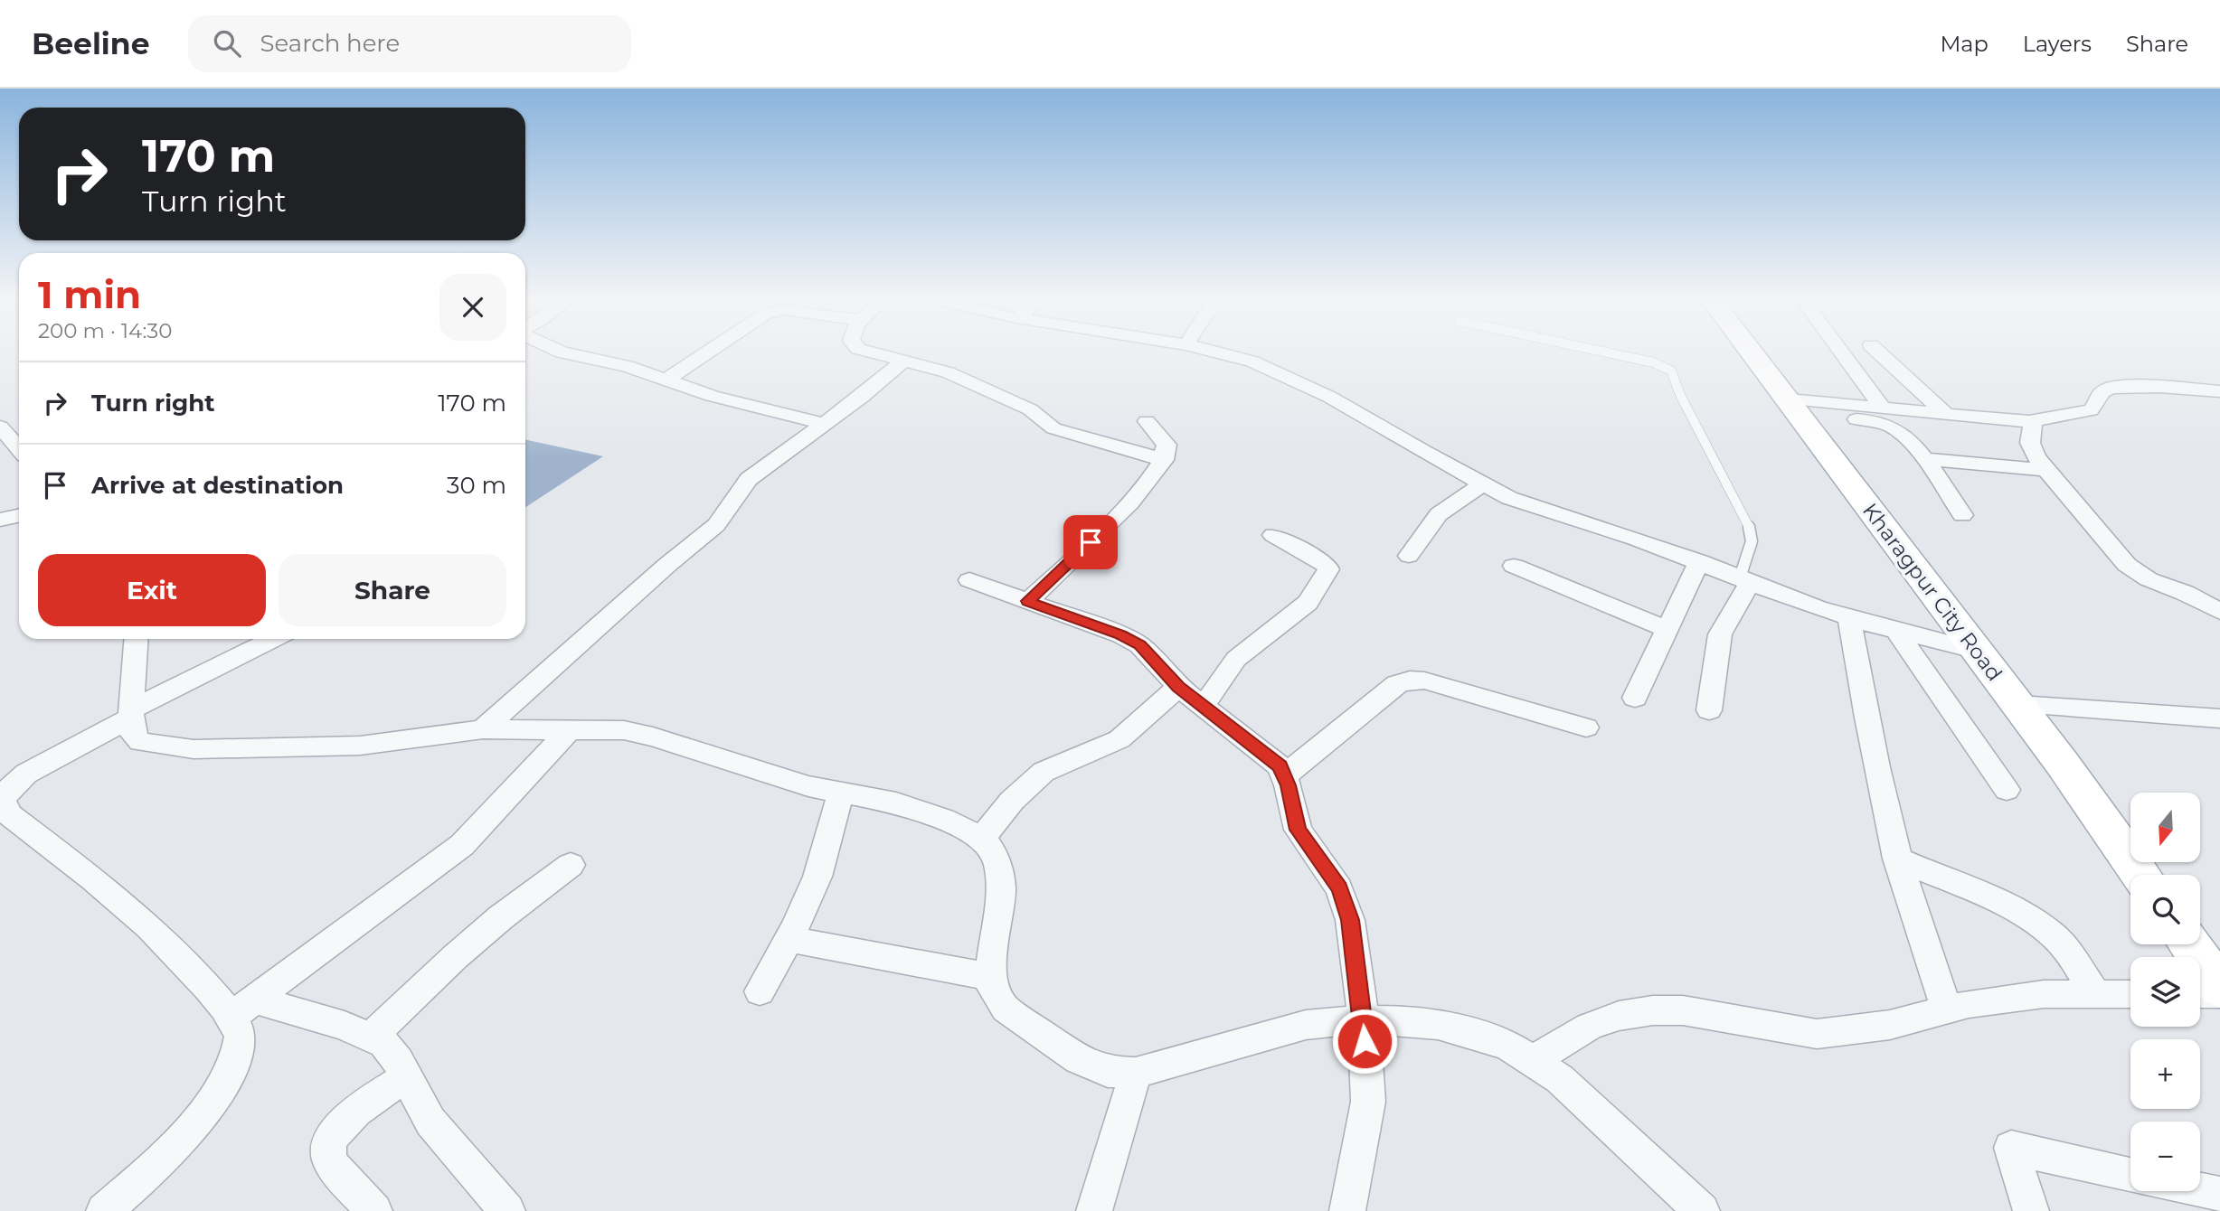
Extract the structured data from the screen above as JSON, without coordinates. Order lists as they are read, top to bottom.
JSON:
{
  "streets": {
    "main road": ["Kharagpur City Road"]
  },
  "north": "bottom",
  "page": {
    "header": "Beeline",
    "search": "Search here",
    "nav": ["Map", "Layers", "Share"],
    "turn": ["170 m", "Turn right"],
    "heading": ["1 min", "200 m · 14:30"],
    "list": [
      {
        "name": "Turn right",
        "value": "170 m"
      },
      {
        "name": "Arrive at destination",
        "value": "30 m"
      }
    ],
    "buttons": ["Exit", "Share"],
    "map_buttons": ["+", "−"]
  }
}
